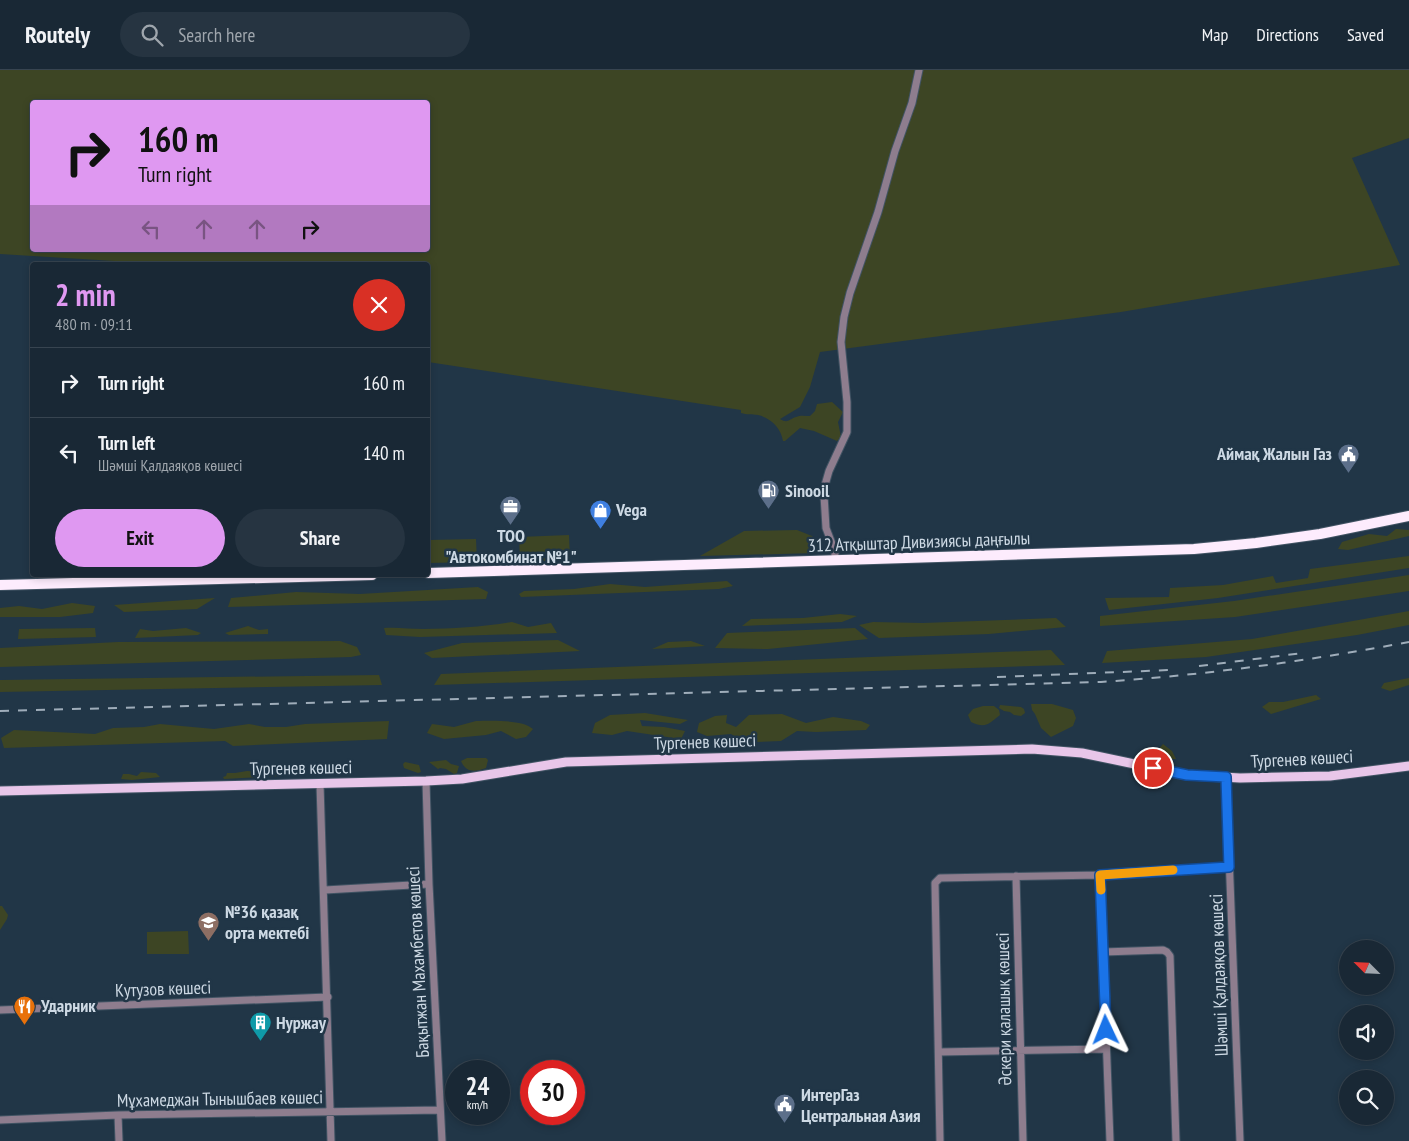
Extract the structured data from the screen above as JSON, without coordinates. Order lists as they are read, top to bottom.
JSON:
{
  "streets": {
    "highway": ["312 Атқыштар Дивизиясы даңғылы"],
    "main road": ["Тургенев көшесі"],
    "street": [
      "Бақытжан Махамбетов көшесі",
      "Шәмші Қалдаяқов көшесі",
      "Кутузов көшесі",
      "Әскери қалашық көшесі",
      "Мұхамеджан Тынышбаев көшесі"
    ]
  },
  "crossings": [
    ["Тургенев көшесі", "Бақытжан Махамбетов көшесі"],
    ["Тургенев көшесі", "Шәмші Қалдаяқов көшесі"],
    ["Бақытжан Махамбетов көшесі", "Мұхамеджан Тынышбаев көшесі"]
  ],
  "places": {
    "public building": ["Аймақ Жалын Газ", "ИнтерГаз Центральная Азия"],
    "fuel station": ["Sinooil"],
    "office": ["ТОО \"Автокомбинат №1\""],
    "shop": ["Vega"],
    "school or university": ["№36 қазақ орта мектебі"],
    "restaurant": ["Ударник"],
    "building": ["Нуржау"]
  },
  "north": "top left",
  "page": {
    "header": "Routely",
    "search": "Search here",
    "nav": ["Map", "Directions", "Saved"],
    "turn": ["160 m", "Turn right"],
    "heading": ["2 min", "480 m · 09:11"],
    "list": [
      {
        "name": "Turn right",
        "value": "160 m"
      },
      {
        "name": "Turn left",
        "note": "Шәмші Қалдаяқов көшесі",
        "value": "140 m"
      }
    ],
    "buttons": ["Exit", "Share"],
    "speed": "24 km/h",
    "limit": "30"
  }
}
